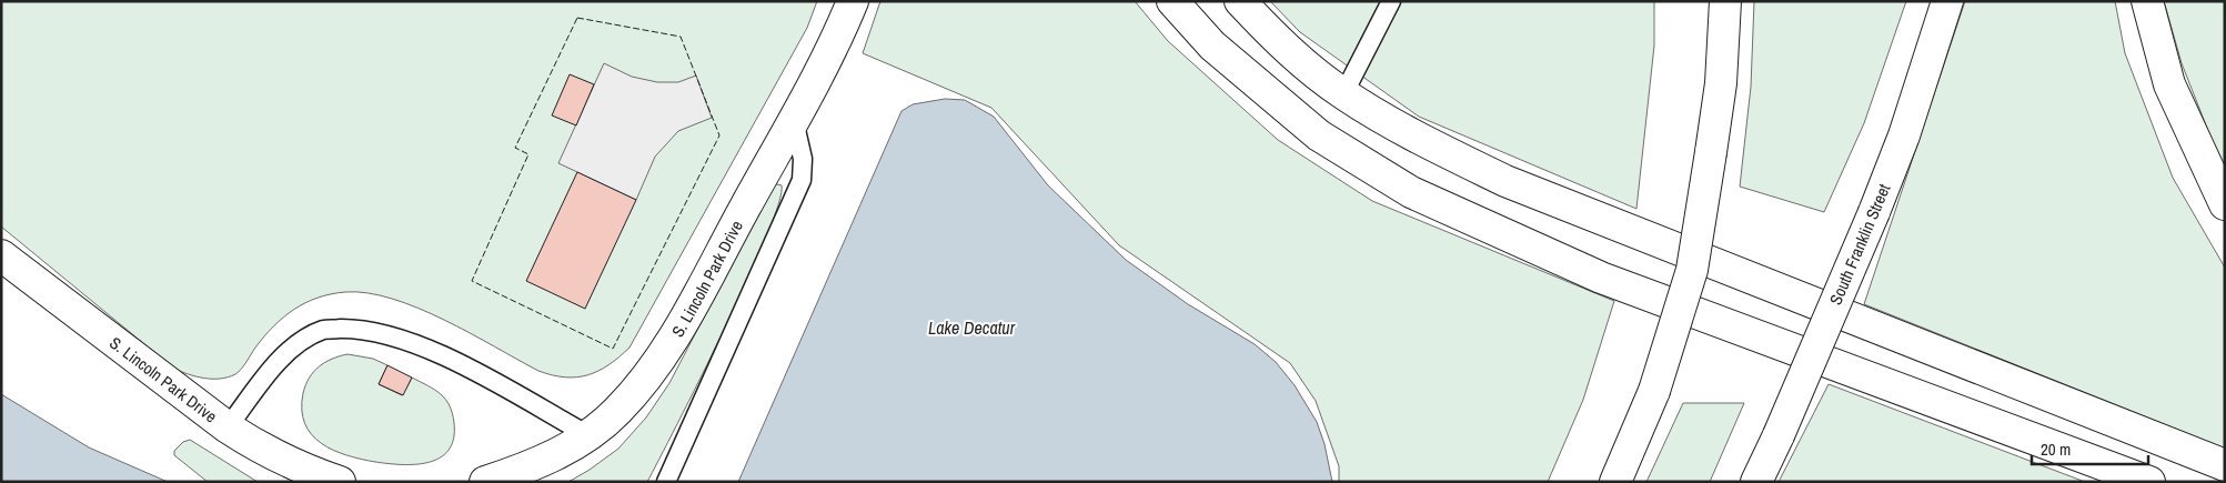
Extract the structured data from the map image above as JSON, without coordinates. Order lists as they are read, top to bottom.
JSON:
{
  "streets": {
    "main road": ["South Franklin Street", "S. Lincoln Park Drive"]
  },
  "water": ["Lake Decatur"],
  "scale_bar": "20 m"
}
